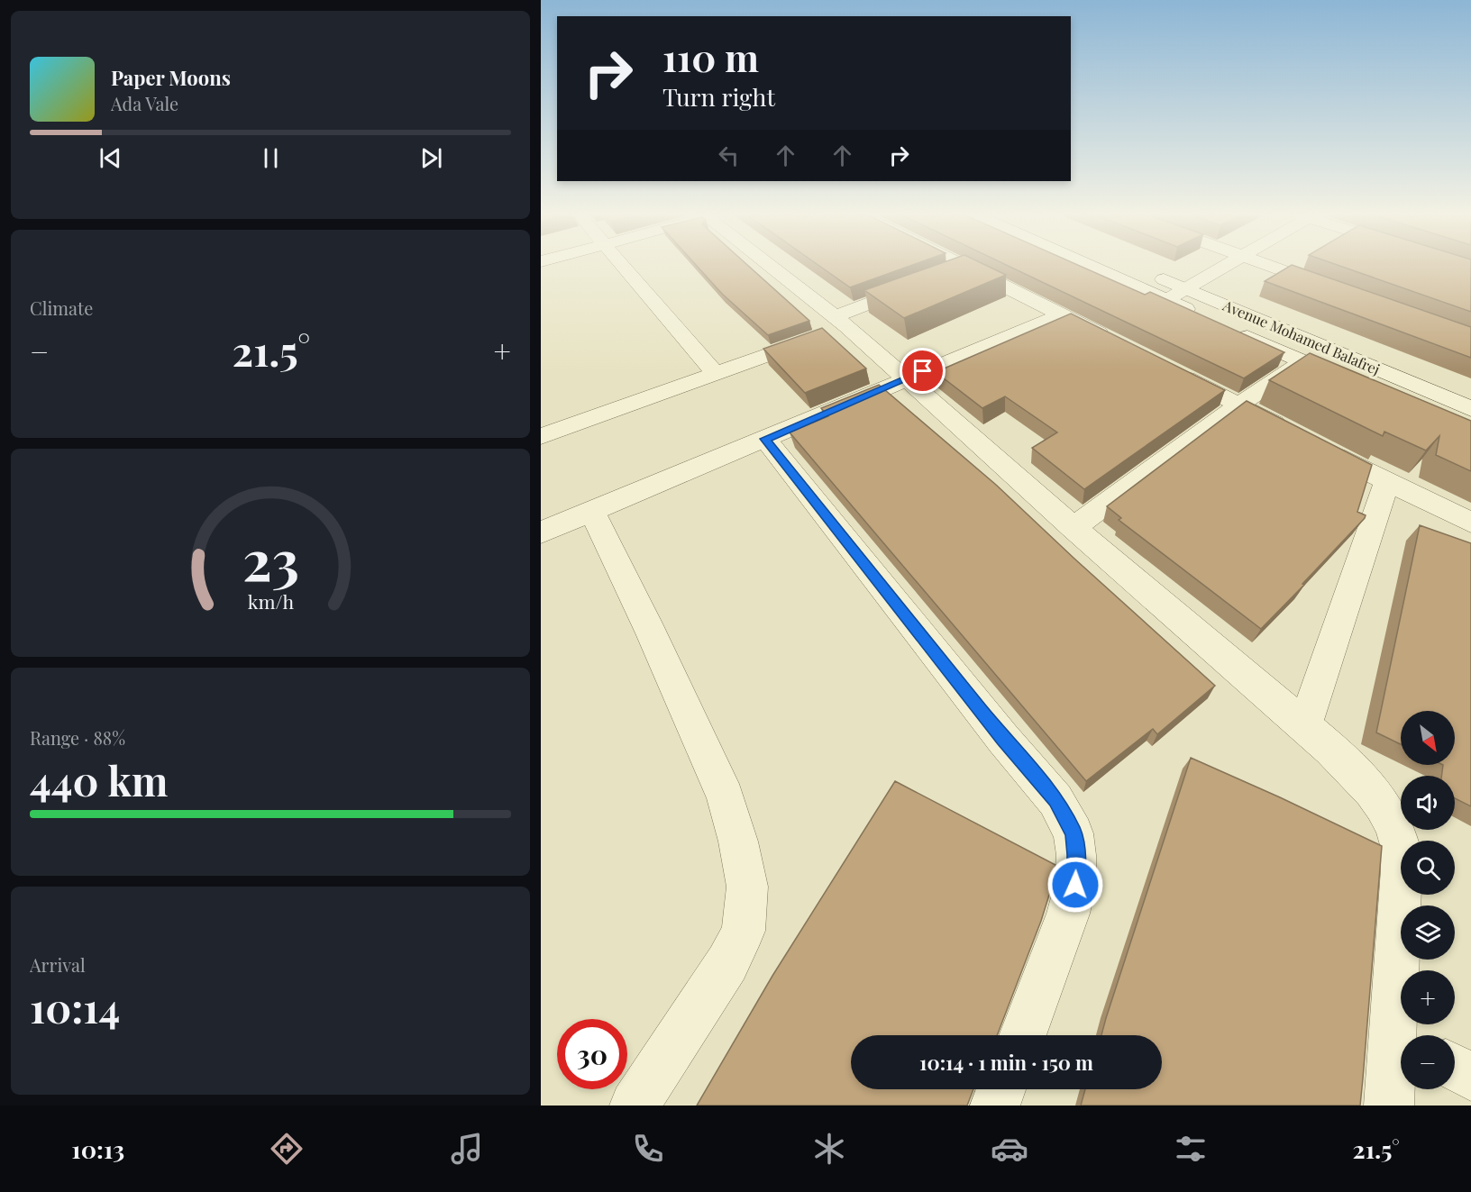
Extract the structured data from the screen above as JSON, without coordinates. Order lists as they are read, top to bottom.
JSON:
{
  "streets": {
    "street": ["Avenue Mohamed Balafrej"]
  },
  "north": "bottom right",
  "page": {
    "turn": ["110 m", "Turn right"],
    "song": ["Paper Moons", "Ada Vale"],
    "tile": [
      "Climate",
      ["Range · 88%", "440 km"],
      ["Arrival", "10:14"]
    ],
    "heat": ["−", "21.5°", "+"],
    "map_buttons": ["+", "−"],
    "limit": "30",
    "trip": "10:14 · 1 min · 150 m",
    "tabs": ["10:13", "21.5°"],
    "gauge": ["23", "km/h"]
  }
}
